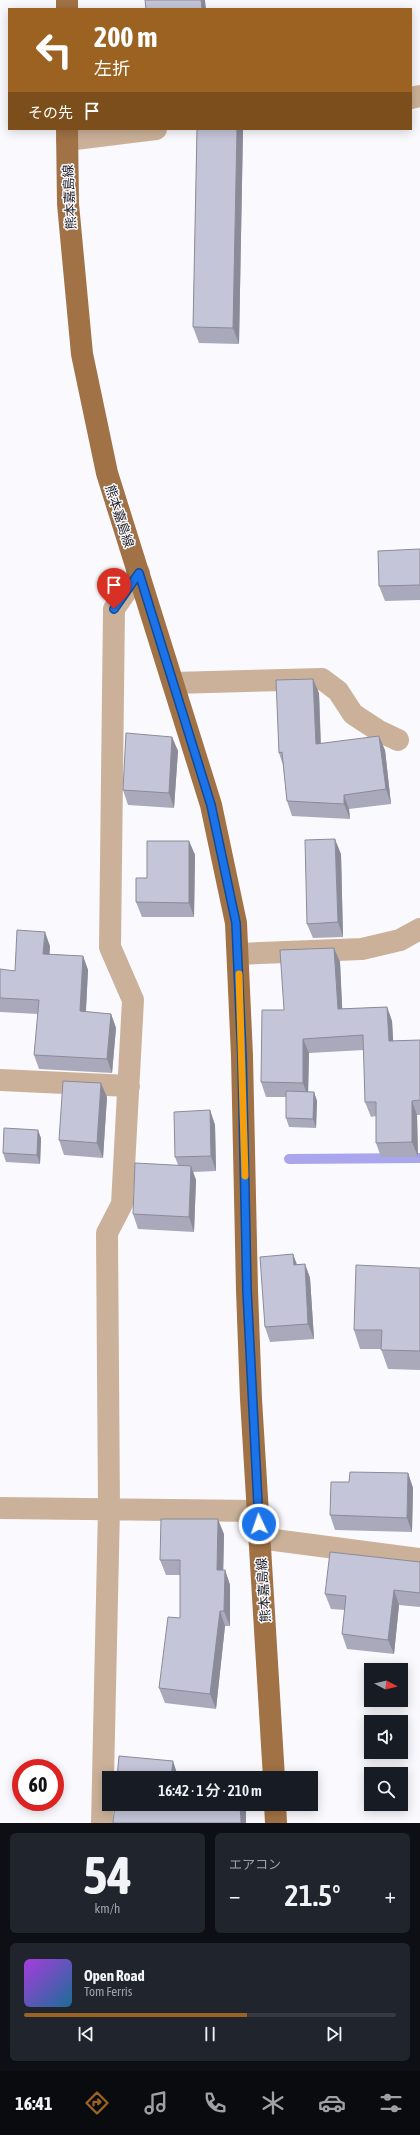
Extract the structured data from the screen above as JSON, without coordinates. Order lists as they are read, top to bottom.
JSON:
{
  "streets": {
    "main road": ["熊本嘉島線"]
  },
  "north": "right",
  "page": {
    "turn": ["200 m", "左折"],
    "then": "その先",
    "limit": "60",
    "trip": "16:42 · 1 分 · 210 m",
    "tile": [
      ["54", "km/h"],
      "エアコン"
    ],
    "heat": ["−", "21.5°", "+"],
    "song": ["Open Road", "Tom Ferris"],
    "tabs": "16:41"
  }
}
